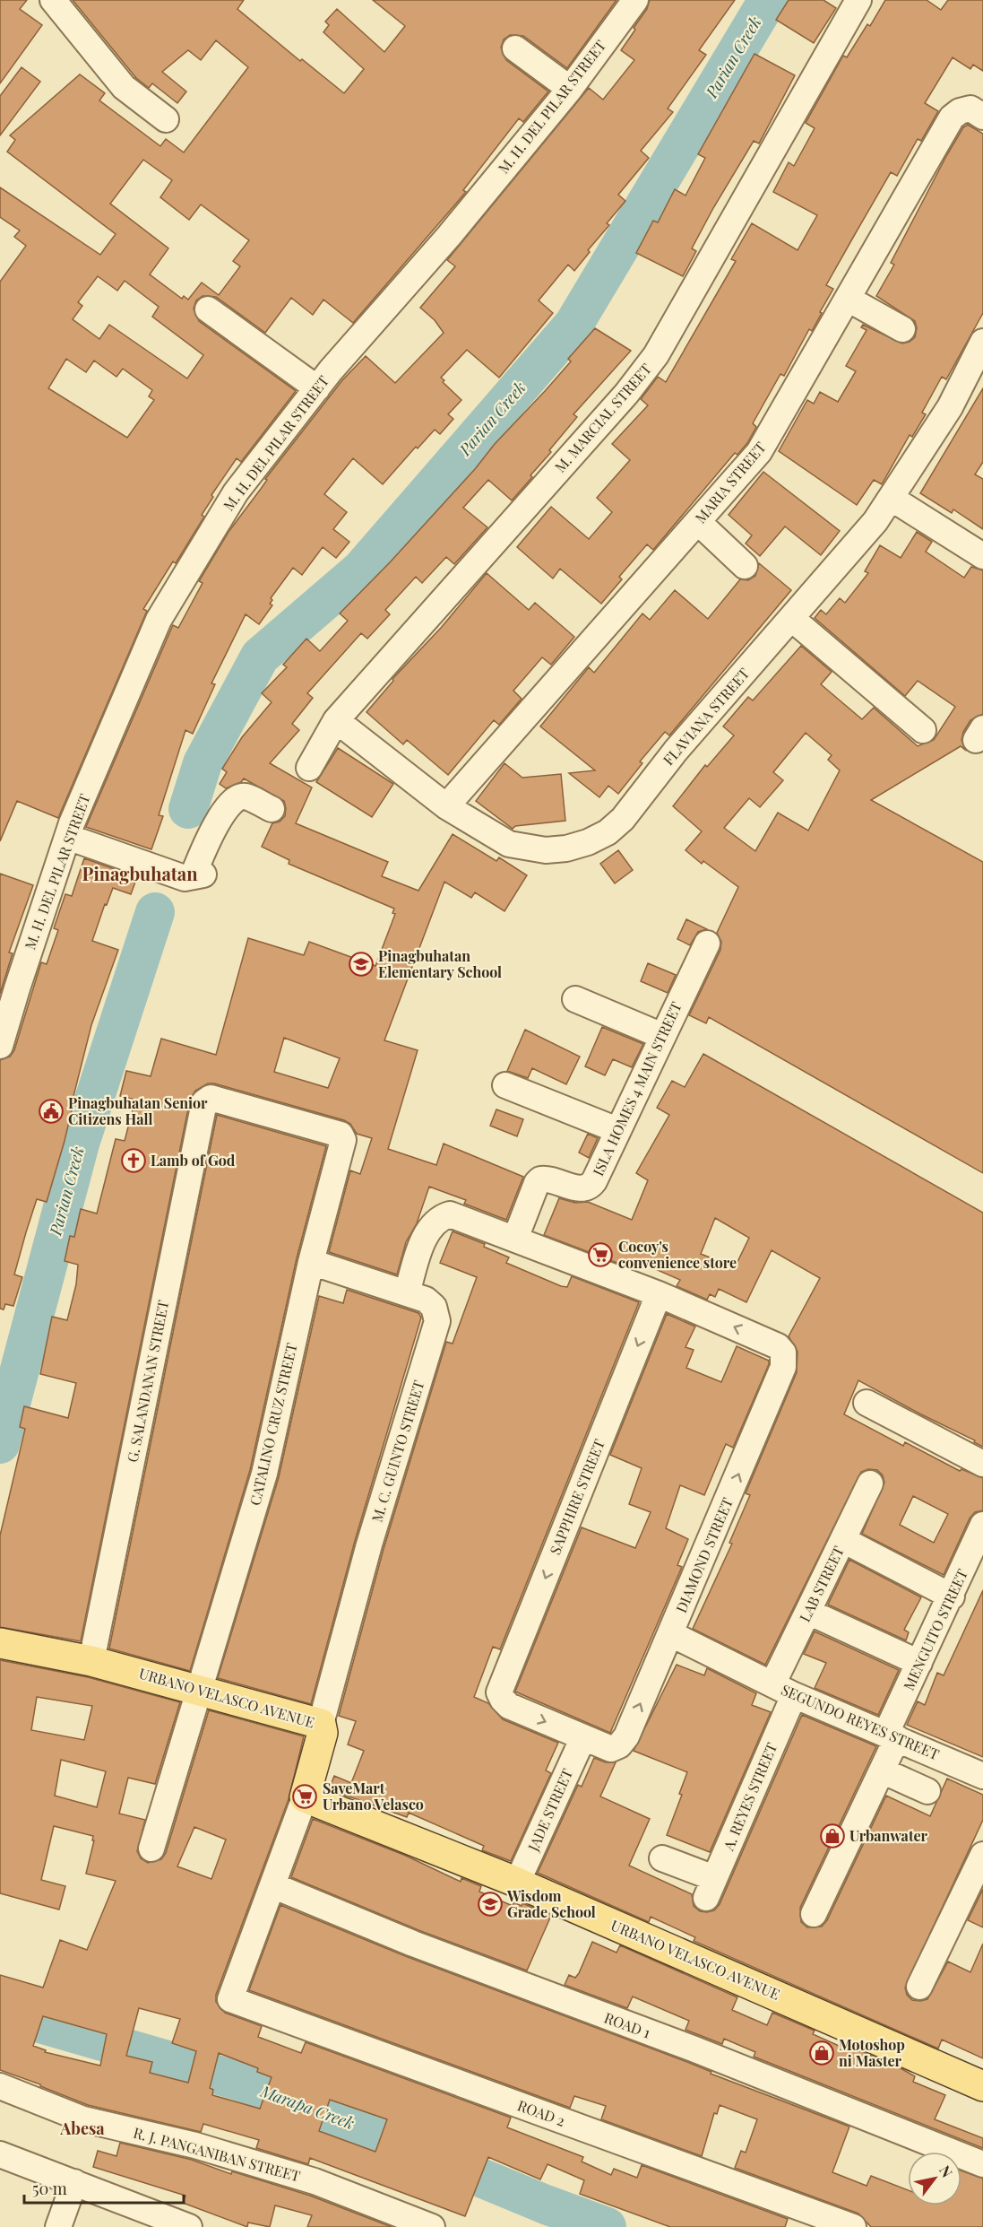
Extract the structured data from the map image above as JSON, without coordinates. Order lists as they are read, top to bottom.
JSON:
{
  "streets": {
    "main road": ["URBANO VELASCO AVENUE"],
    "street": [
      "M. H. DEL PILAR STREET",
      "M. MARCIAL STREET",
      "MARIA STREET",
      "FLAVIANA STREET",
      "ISLA HOMES 4 MAIN STREET",
      "G. SALANDANAN STREET",
      "CATALINO CRUZ STREET",
      "M. C. GUINTO STREET",
      "SAPPHIRE STREET",
      "DIAMOND STREET",
      "LAB STREET",
      "MENGUITO STREET",
      "SEGUNDO REYES STREET",
      "A. REYES STREET",
      "JADE STREET",
      "ROAD 1",
      "ROAD 2",
      "R. J. PANGANIBAN STREET"
    ]
  },
  "crossings": [
    ["M. MARCIAL STREET", "FLAVIANA STREET"],
    ["MARIA STREET", "FLAVIANA STREET"],
    ["G. SALANDANAN STREET", "CATALINO CRUZ STREET"],
    ["G. SALANDANAN STREET", "URBANO VELASCO AVENUE"],
    ["CATALINO CRUZ STREET", "M. C. GUINTO STREET"],
    ["CATALINO CRUZ STREET", "URBANO VELASCO AVENUE"],
    ["M. C. GUINTO STREET", "URBANO VELASCO AVENUE"],
    ["SAPPHIRE STREET", "DIAMOND STREET"],
    ["SAPPHIRE STREET", "JADE STREET"],
    ["DIAMOND STREET", "SEGUNDO REYES STREET"],
    ["DIAMOND STREET", "JADE STREET"],
    ["LAB STREET", "SEGUNDO REYES STREET"],
    ["LAB STREET", "A. REYES STREET"],
    ["MENGUITO STREET", "SEGUNDO REYES STREET"],
    ["URBANO VELASCO AVENUE", "JADE STREET"],
    ["SEGUNDO REYES STREET", "A. REYES STREET"],
    ["ROAD 1", "ROAD 2"]
  ],
  "one_way": ["SAPPHIRE STREET"],
  "districts": ["Pinagbuhatan", "Abesa"],
  "water": ["Parian Creek", "Marapa Creek"],
  "places": {
    "school or university": ["Pinagbuhatan Elementary School", "Wisdom Grade School"],
    "public building": ["Pinagbuhatan Senior Citizens Hall"],
    "church": ["Lamb of God"],
    "supermarket": ["Cocoy's convenience store", "SaveMart Urbano Velasco"],
    "shop": ["Urbanwater", "Motoshop ni Master"]
  },
  "scale_bar": "50 m",
  "north": "top right"
}
